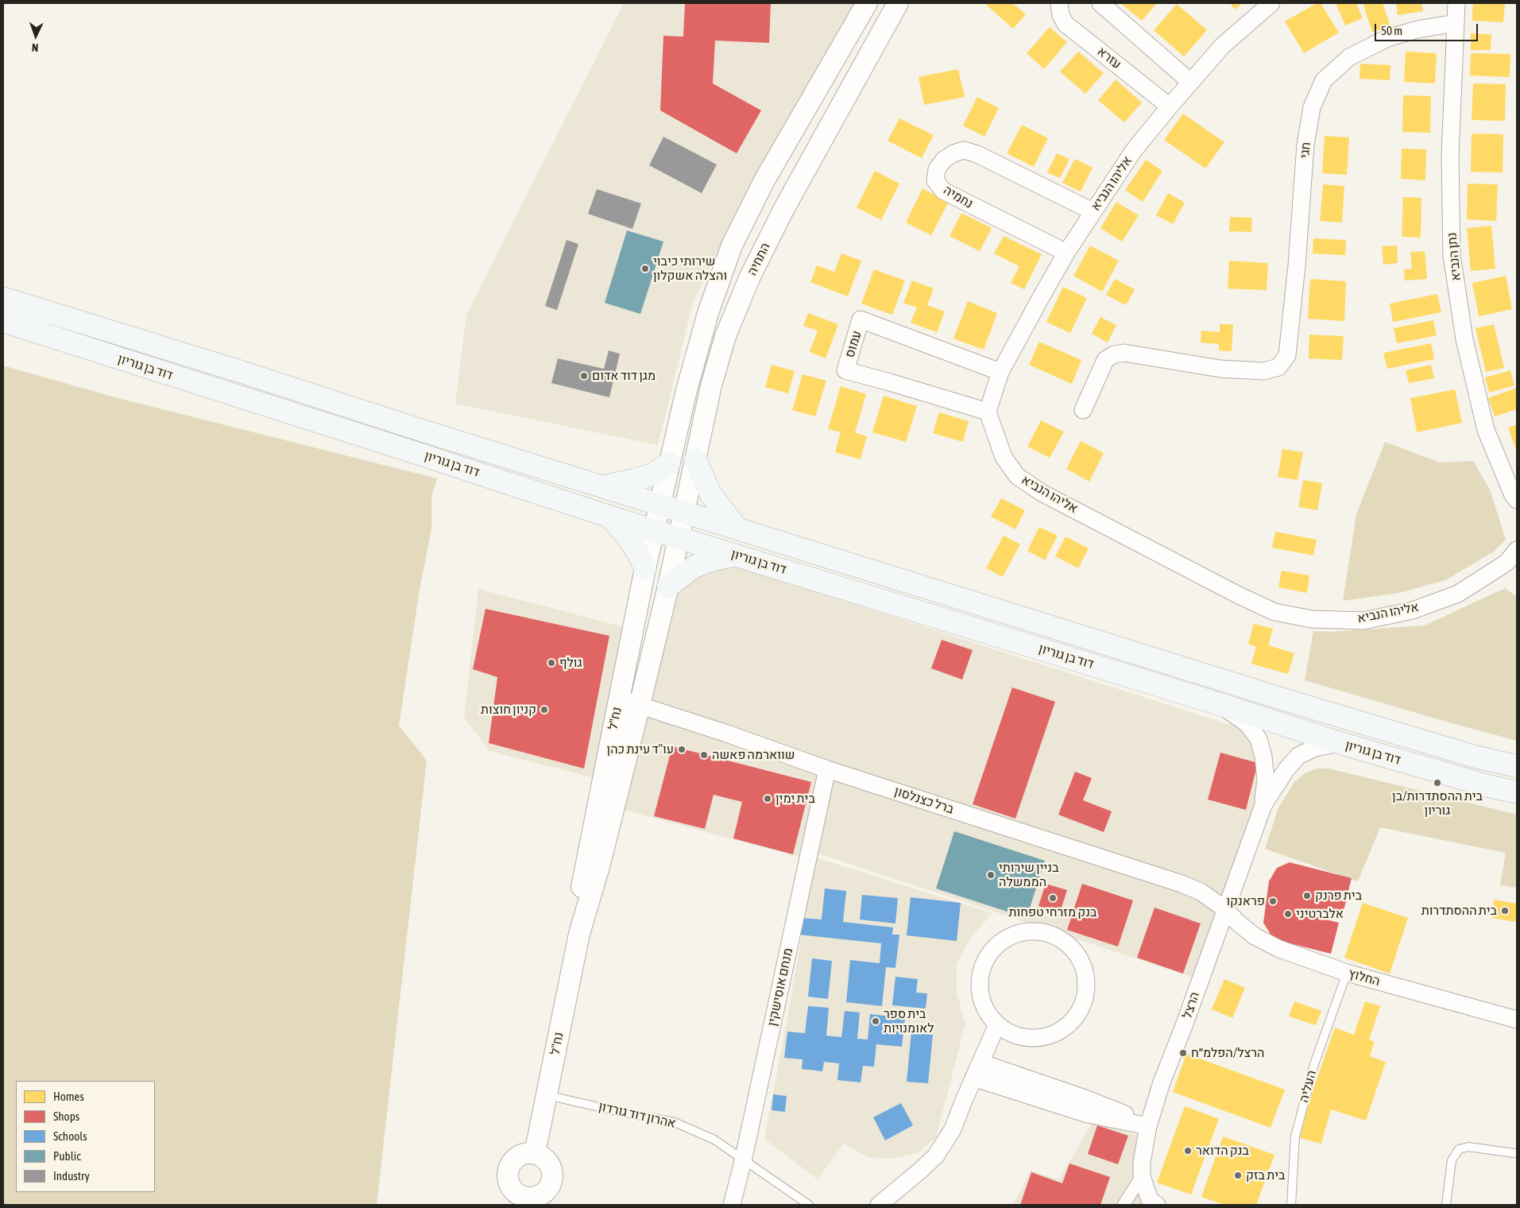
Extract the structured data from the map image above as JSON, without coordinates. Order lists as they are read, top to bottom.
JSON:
{
  "streets": {
    "main road": ["דוד בן גוריון"],
    "street": [
      "עזרא",
      "חגי",
      "אליהו הנביא",
      "נחמיה",
      "נתן הנביא",
      "התחיה",
      "עמוס",
      "נח\"ל",
      "ברל כצנלסון",
      "החלוץ",
      "מנחם אוסישקין",
      "הרצל"
    ],
    "lane": ["העליה", "אהרון דוד גורדון"]
  },
  "crossings": [
    ["עזרא", "אליהו הנביא"],
    ["חגי", "נתן הנביא"],
    ["אליהו הנביא", "נחמיה"],
    ["אליהו הנביא", "עמוס"],
    ["התחיה", "דוד בן גוריון"],
    ["התחיה", "נח\"ל"],
    ["דוד בן גוריון", "נח\"ל"],
    ["דוד בן גוריון", "הרצל"],
    ["נח\"ל", "ברל כצנלסון"],
    ["נח\"ל", "אהרון דוד גורדון"],
    ["ברל כצנלסון", "החלוץ"],
    ["ברל כצנלסון", "מנחם אוסישקין"],
    ["ברל כצנלסון", "הרצל"],
    ["החלוץ", "הרצל"],
    ["החלוץ", "העליה"],
    ["מנחם אוסישקין", "אהרון דוד גורדון"]
  ],
  "places": [
    "שירותי כיבוי והצלה אשקלון",
    "מגן דוד אדום",
    "גולף",
    "קניון חוצות",
    "עו\"ד עינת כהן",
    "שווארמה פאשה",
    "בית ההסתדרות/בן גוריון",
    "בית ימין",
    "בניין שירותי הממשלה",
    "בית פרנק",
    "בנק מזרחי טפחות",
    "פראנקו",
    "בית ההסתדרות",
    "אלברטיני",
    "בית ספר לאומנויות",
    "הרצל/הפלמ״ח",
    "בנק הדואר",
    "בית בזק"
  ],
  "legend": [
    "Homes",
    "Shops",
    "Schools",
    "Public",
    "Industry"
  ],
  "scale_bar": "50 m",
  "north": "bottom"
}
